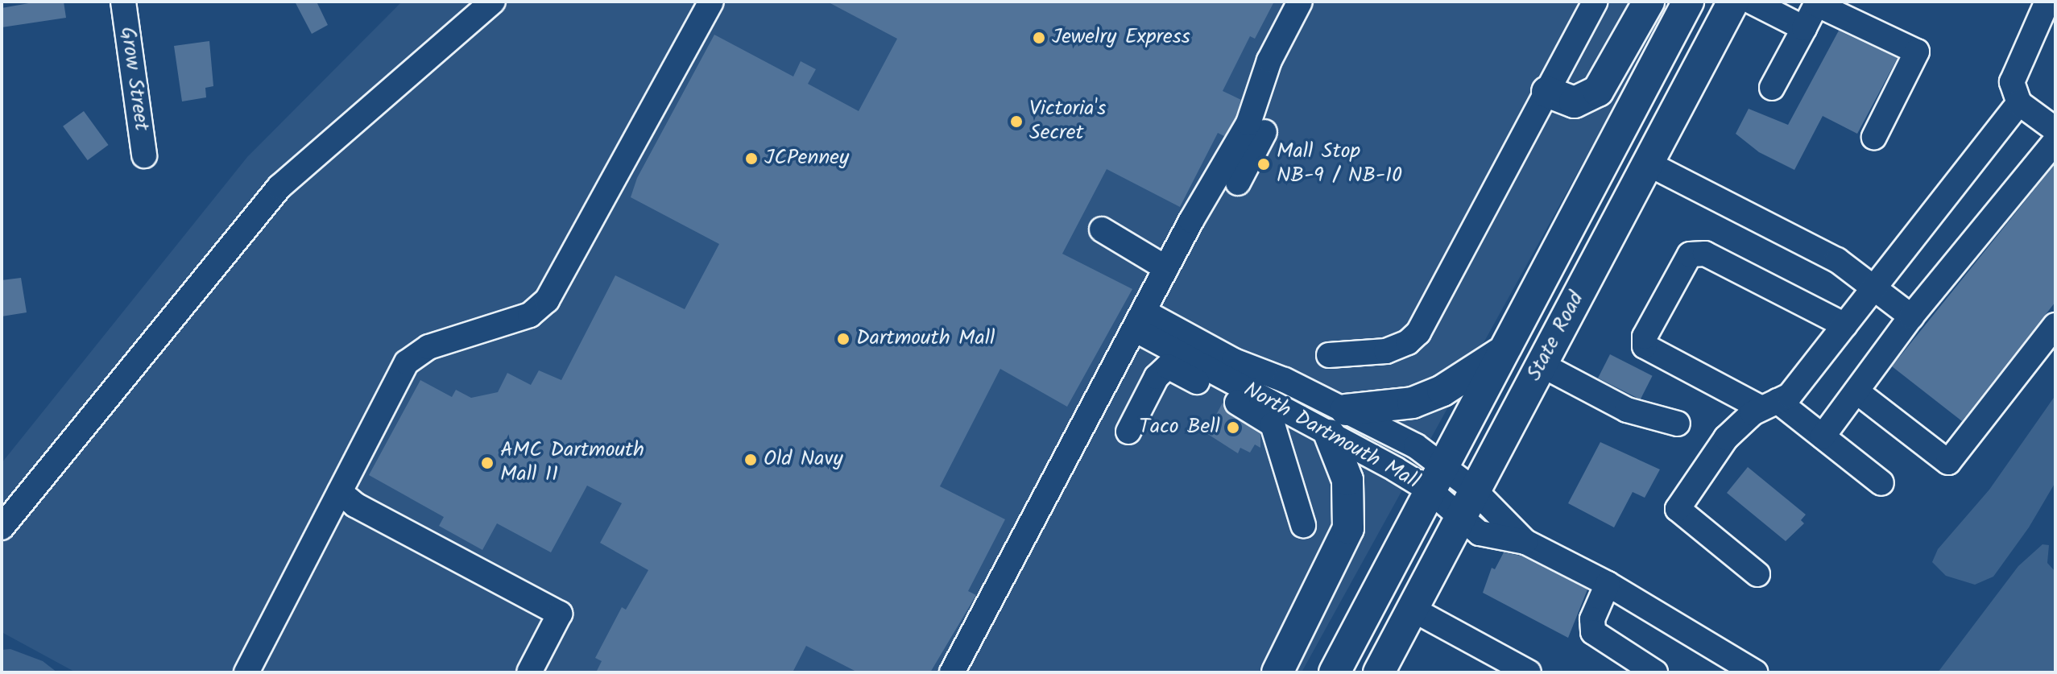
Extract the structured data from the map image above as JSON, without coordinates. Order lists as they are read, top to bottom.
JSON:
{
  "streets": {
    "main road": ["State Road"],
    "street": ["Grow Street", "North Dartmouth Mall"]
  },
  "crossings": [
    ["State Road", "North Dartmouth Mall"]
  ],
  "places": [
    "Jewelry Express",
    "Victoria's Secret",
    "JCPenney",
    "Mall Stop NB-9 / NB-10",
    "Dartmouth Mall",
    "Taco Bell",
    "Old Navy",
    "AMC Dartmouth Mall 11"
  ]
}
